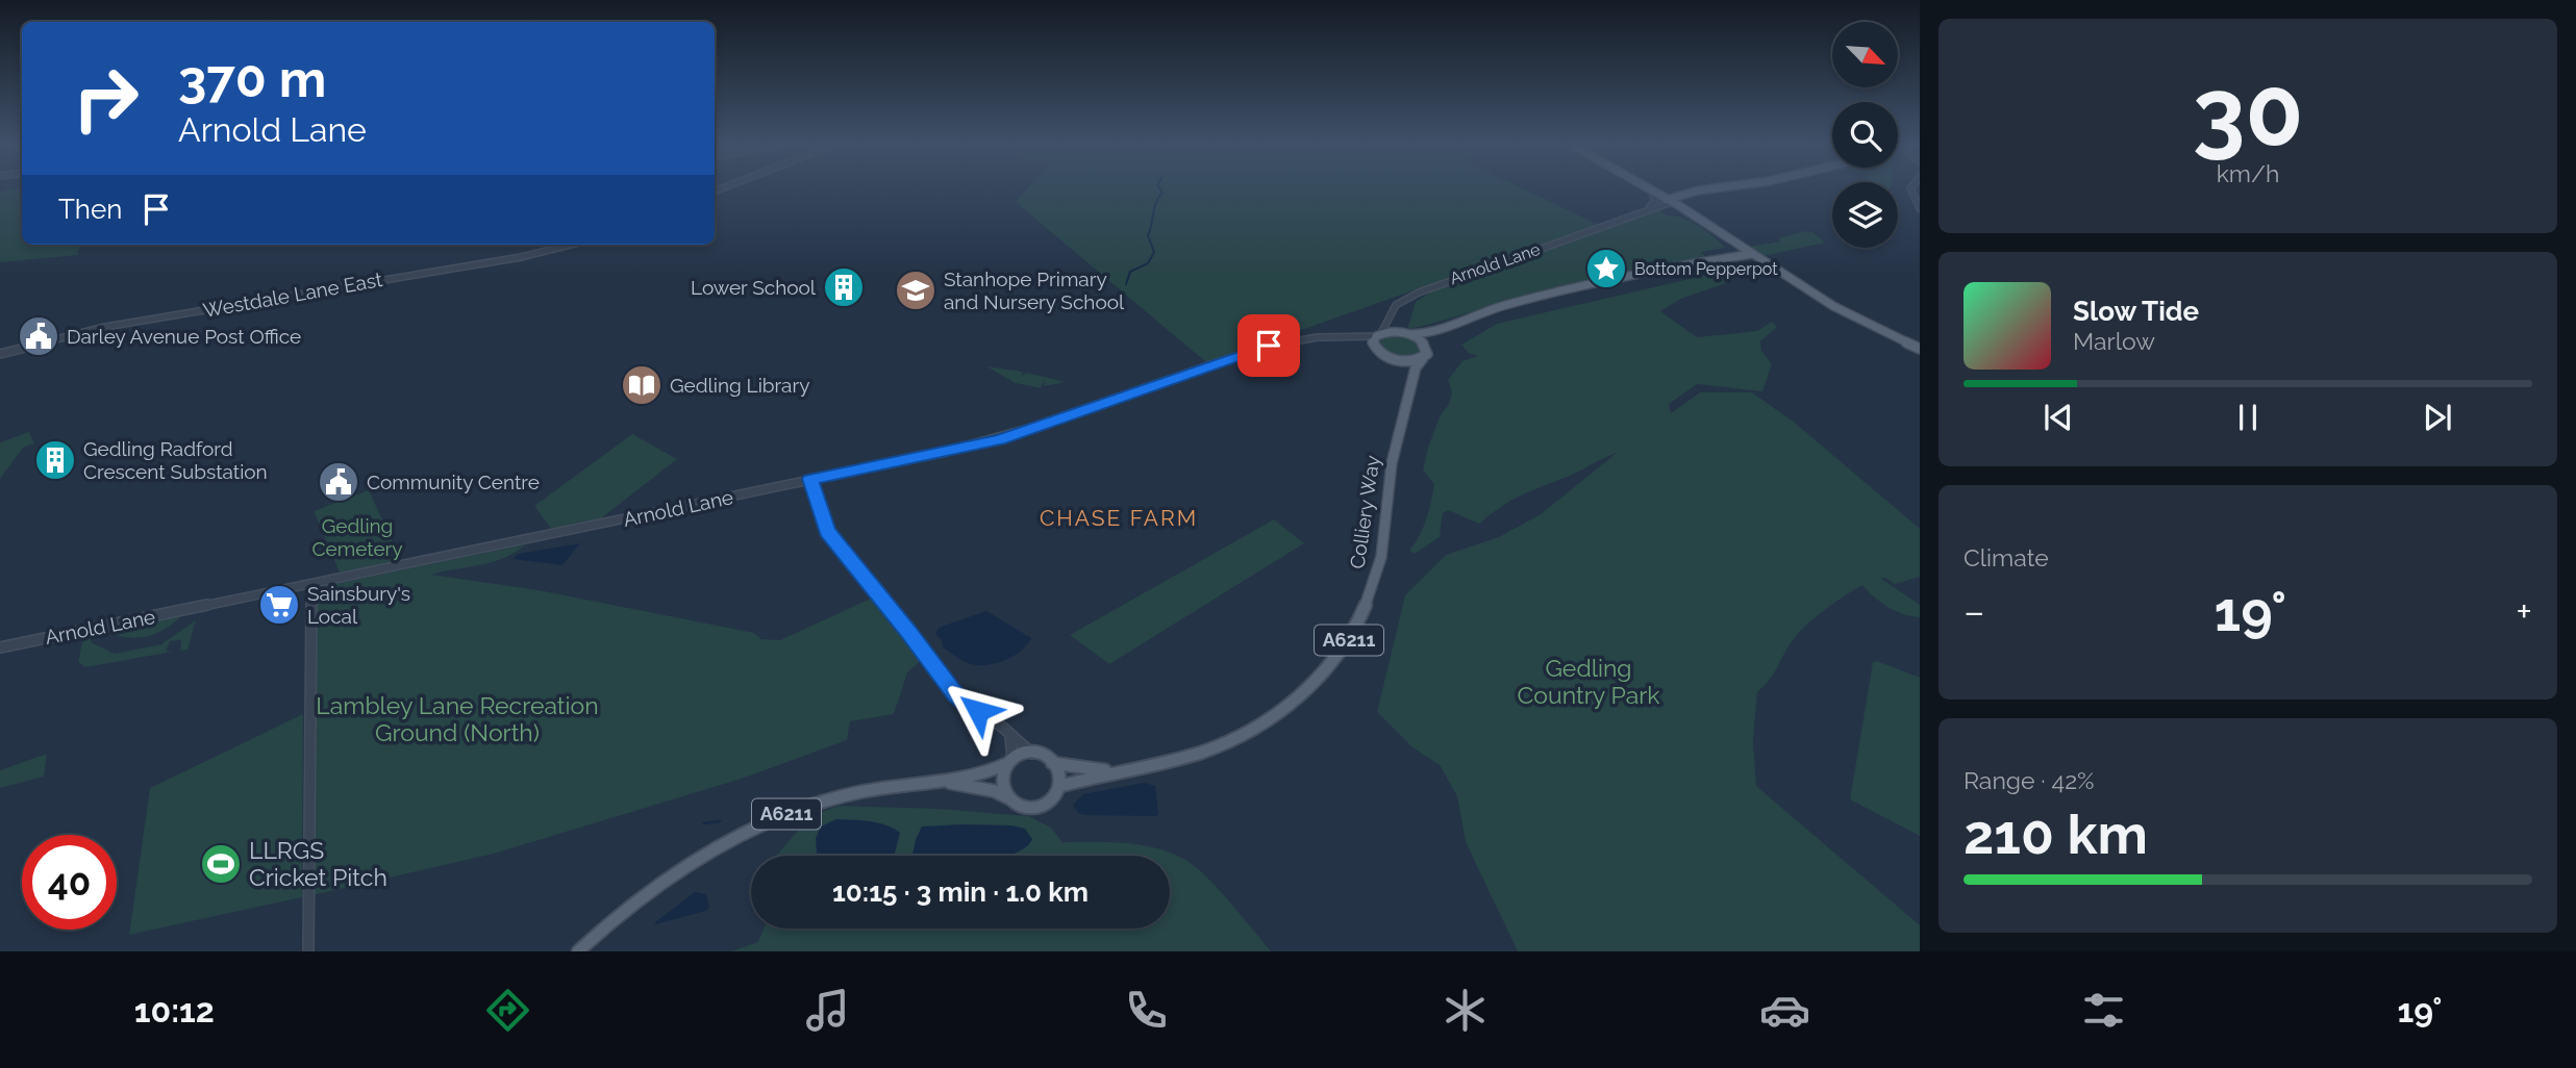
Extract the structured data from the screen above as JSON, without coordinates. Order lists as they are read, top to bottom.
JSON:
{
  "streets": {
    "main road": ["Colliery Way", "A6211"],
    "street": ["Arnold Lane", "Westdale Lane East"]
  },
  "crossings": [
    ["Colliery Way", "A6211"]
  ],
  "districts": ["CHASE FARM"],
  "parks": ["Gedling Cemetery", "Gedling Country Park", "Lambley Lane Recreation Ground (North)"],
  "places": {
    "place": ["Bottom Pepperpot"],
    "building": ["Lower School", "Gedling Radford Crescent Substation"],
    "school or university": ["Stanhope Primary and Nursery School"],
    "public building": ["Darley Avenue Post Office", "Community Centre"],
    "library": ["Gedling Library"],
    "supermarket": ["Sainsbury's Local"],
    "sports": ["LLRGS Cricket Pitch"]
  },
  "north": "bottom right",
  "page": {
    "tile": [
      ["30", "km/h"],
      "Climate",
      ["Range · 42%", "210 km"]
    ],
    "turn": ["370 m", "Arnold Lane"],
    "then": "Then",
    "song": ["Slow Tide", "Marlow"],
    "heat": ["−", "19°", "+"],
    "limit": "40",
    "trip": "10:15 · 3 min · 1.0 km",
    "tabs": ["10:12", "19°"]
  }
}
